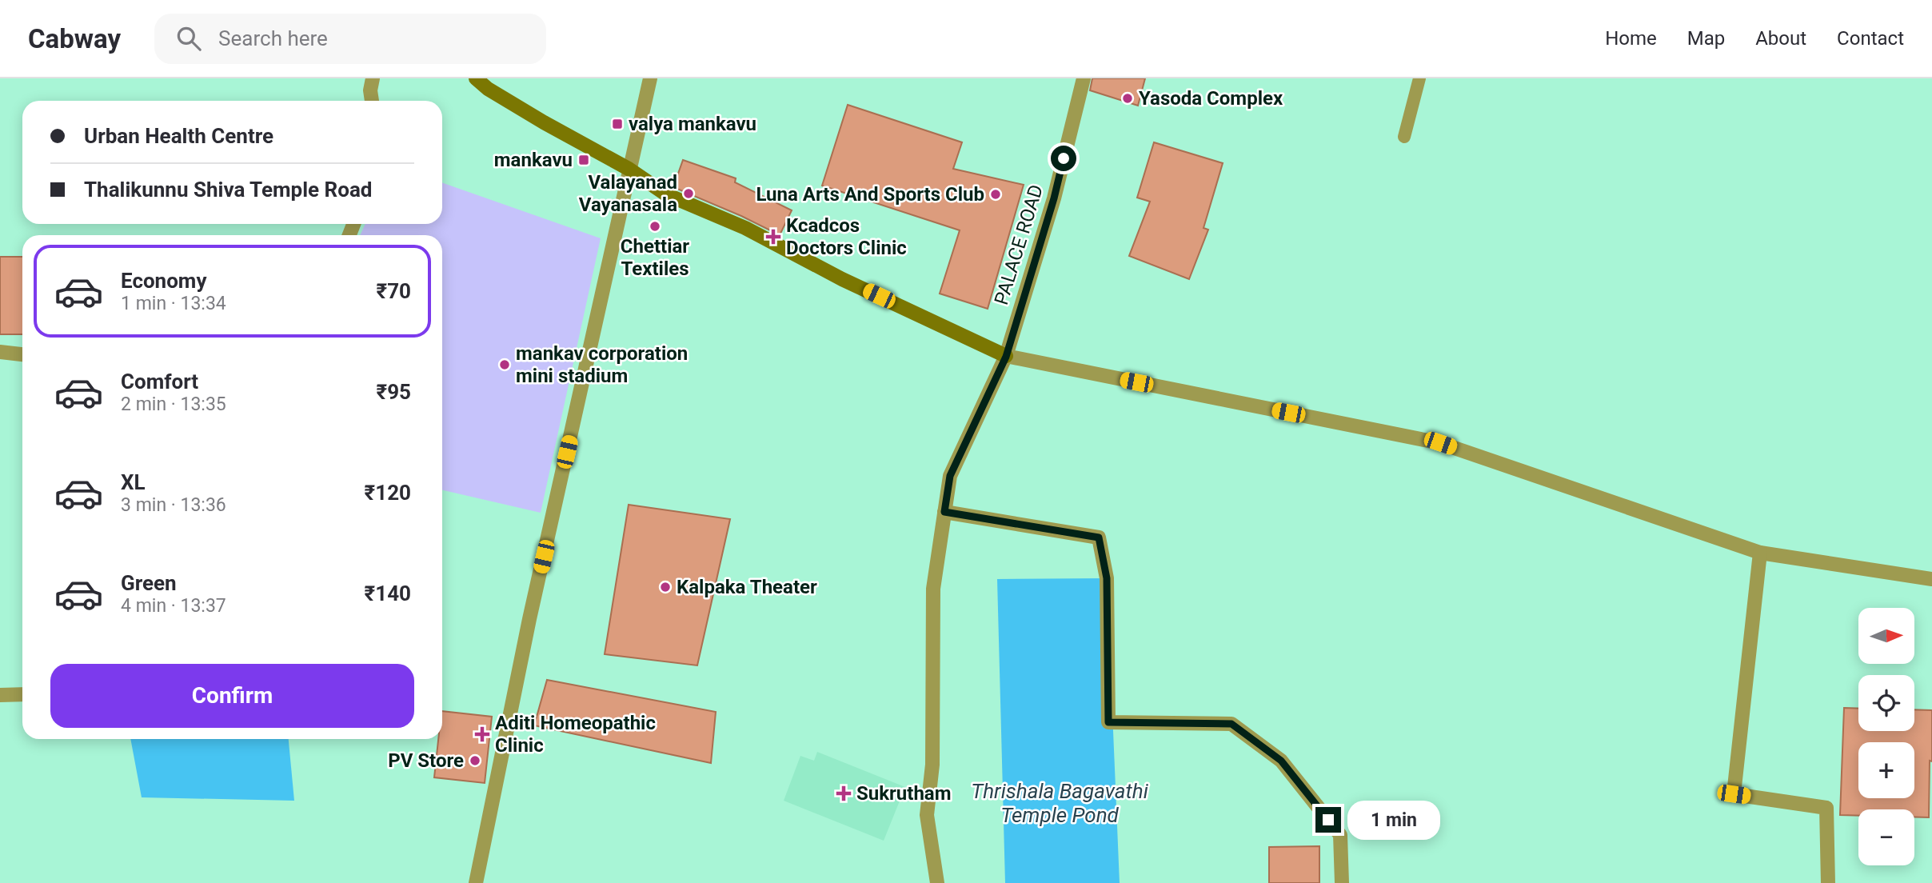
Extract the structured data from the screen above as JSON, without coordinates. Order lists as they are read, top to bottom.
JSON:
{
  "streets": {
    "street": ["PALACE ROAD"]
  },
  "water": ["Thrishala Bagavathi Temple Pond"],
  "places": {
    "other": [
      "Yasoda Complex",
      "Valayanad Vayanasala",
      "Luna Arts And Sports Club",
      "Chettiar Textiles",
      "mankav corporation mini stadium",
      "Kalpaka Theater",
      "PV Store"
    ],
    "transit": ["valya mankavu", "mankavu"],
    "health": ["Kcadcos Doctors Clinic", "Aditi Homeopathic Clinic", "Sukrutham"]
  },
  "north": "right",
  "page": {
    "header": "Cabway",
    "search": "Search here",
    "nav": [
      "Home",
      "Map",
      "About",
      "Contact"
    ],
    "banner": ["Urban Health Centre", "Thalikunnu Shiva Temple Road"],
    "list": [
      {
        "name": "Economy",
        "note": "1 min · 13:34",
        "value": "₹70"
      },
      {
        "name": "Comfort",
        "note": "2 min · 13:35",
        "value": "₹95"
      },
      {
        "name": "XL",
        "note": "3 min · 13:36",
        "value": "₹120"
      },
      {
        "name": "Green",
        "note": "4 min · 13:37",
        "value": "₹140"
      }
    ],
    "map_buttons": ["+", "−"],
    "buttons": "Confirm",
    "bubble": "1 min"
  }
}
